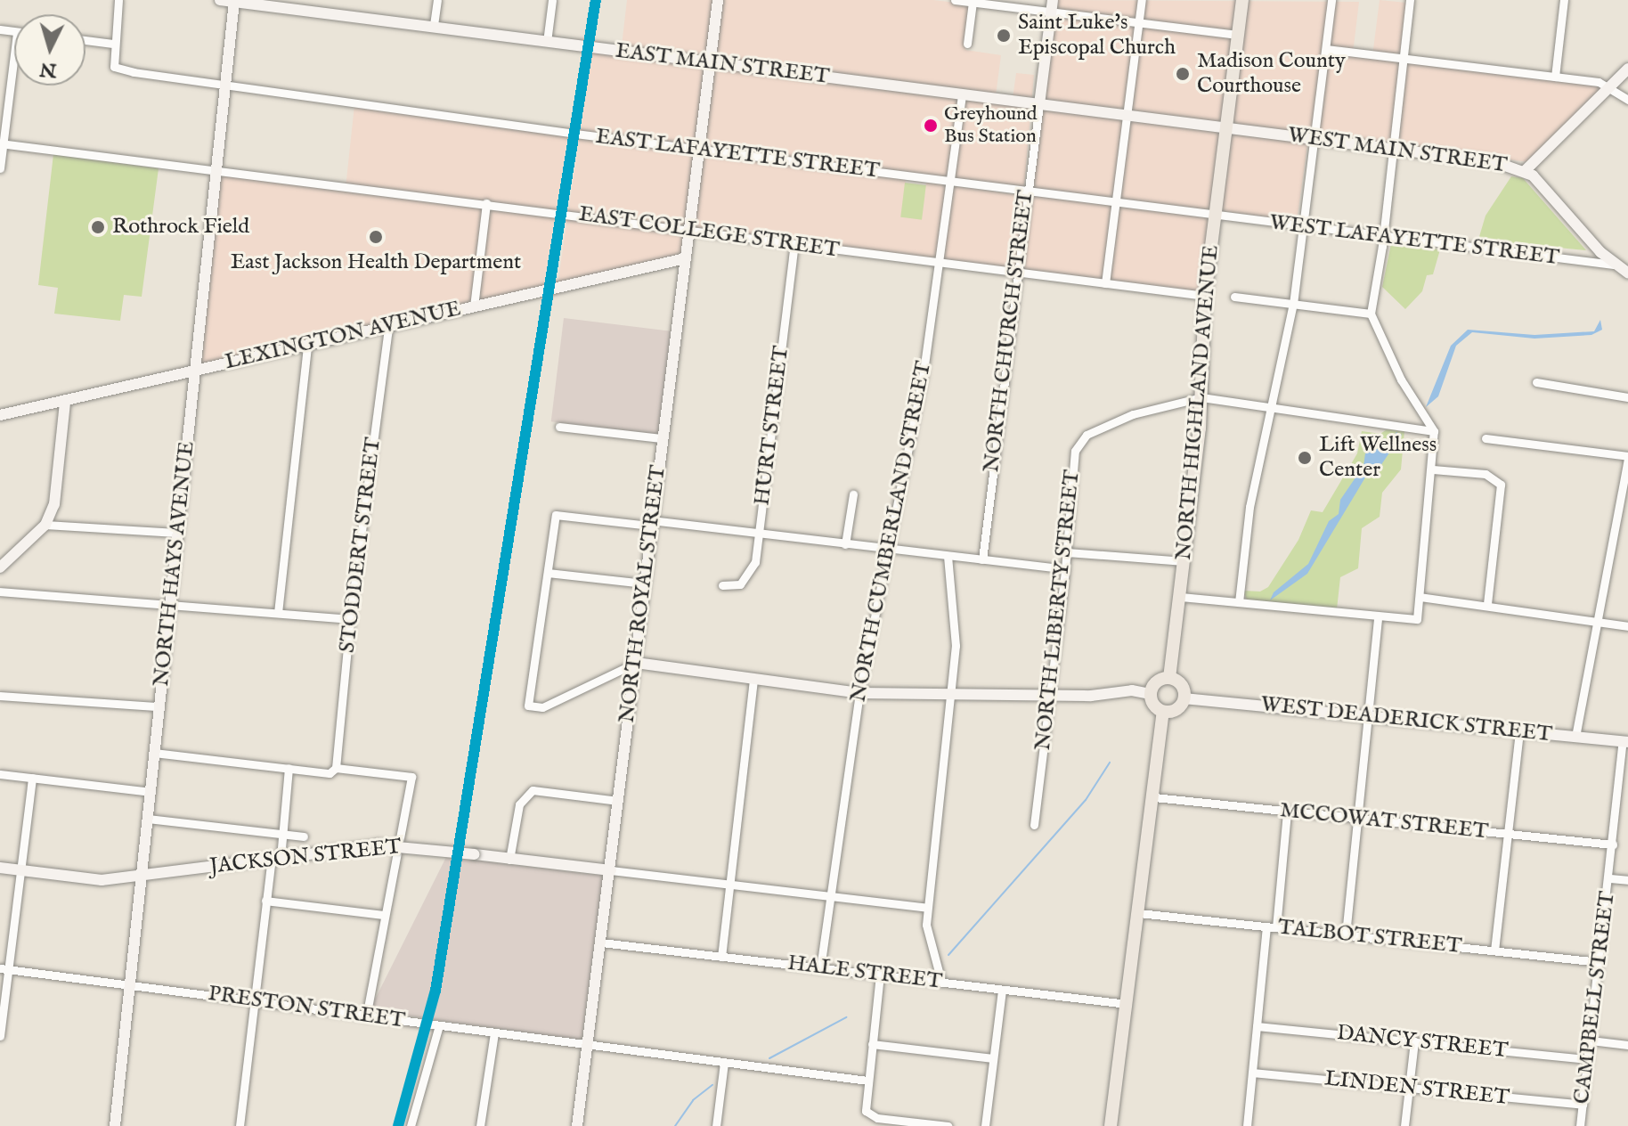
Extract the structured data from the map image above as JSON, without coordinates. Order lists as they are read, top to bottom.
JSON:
{
  "streets": {
    "main road": ["NORTH HIGHLAND AVENUE"],
    "street": [
      "EAST MAIN STREET",
      "WEST MAIN STREET",
      "EAST LAFAYETTE STREET",
      "EAST COLLEGE STREET",
      "WEST LAFAYETTE STREET",
      "NORTH CHURCH STREET",
      "LEXINGTON AVENUE",
      "HURT STREET",
      "NORTH CUMBERLAND STREET",
      "STODDERT STREET",
      "NORTH HAYS AVENUE",
      "NORTH ROYAL STREET",
      "NORTH LIBERTY STREET",
      "WEST DEADERICK STREET",
      "MCCOWAT STREET",
      "JACKSON STREET",
      "TALBOT STREET",
      "HALE STREET",
      "CAMPBELL STREET",
      "PRESTON STREET",
      "DANCY STREET",
      "LINDEN STREET"
    ]
  },
  "crossings": [
    ["EAST MAIN STREET", "WEST MAIN STREET"],
    ["EAST MAIN STREET", "NORTH CHURCH STREET"],
    ["EAST MAIN STREET", "NORTH HIGHLAND AVENUE"],
    ["EAST MAIN STREET", "NORTH CUMBERLAND STREET"],
    ["EAST MAIN STREET", "NORTH HAYS AVENUE"],
    ["EAST MAIN STREET", "NORTH ROYAL STREET"],
    ["WEST MAIN STREET", "WEST LAFAYETTE STREET"],
    ["WEST MAIN STREET", "NORTH HIGHLAND AVENUE"],
    ["EAST LAFAYETTE STREET", "WEST LAFAYETTE STREET"],
    ["EAST LAFAYETTE STREET", "NORTH CHURCH STREET"],
    ["EAST LAFAYETTE STREET", "NORTH HIGHLAND AVENUE"],
    ["EAST LAFAYETTE STREET", "NORTH CUMBERLAND STREET"],
    ["EAST LAFAYETTE STREET", "NORTH HAYS AVENUE"],
    ["EAST LAFAYETTE STREET", "NORTH ROYAL STREET"],
    ["EAST COLLEGE STREET", "NORTH CHURCH STREET"],
    ["EAST COLLEGE STREET", "NORTH HIGHLAND AVENUE"],
    ["EAST COLLEGE STREET", "HURT STREET"],
    ["EAST COLLEGE STREET", "NORTH CUMBERLAND STREET"],
    ["EAST COLLEGE STREET", "NORTH HAYS AVENUE"],
    ["EAST COLLEGE STREET", "NORTH ROYAL STREET"],
    ["WEST LAFAYETTE STREET", "NORTH HIGHLAND AVENUE"],
    ["LEXINGTON AVENUE", "STODDERT STREET"],
    ["LEXINGTON AVENUE", "NORTH HAYS AVENUE"],
    ["LEXINGTON AVENUE", "NORTH ROYAL STREET"],
    ["NORTH HIGHLAND AVENUE", "NORTH LIBERTY STREET"],
    ["NORTH HIGHLAND AVENUE", "WEST DEADERICK STREET"],
    ["NORTH CUMBERLAND STREET", "HALE STREET"],
    ["NORTH HAYS AVENUE", "JACKSON STREET"],
    ["NORTH HAYS AVENUE", "PRESTON STREET"],
    ["NORTH ROYAL STREET", "JACKSON STREET"],
    ["NORTH ROYAL STREET", "HALE STREET"],
    ["NORTH ROYAL STREET", "PRESTON STREET"],
    ["WEST DEADERICK STREET", "CAMPBELL STREET"],
    ["MCCOWAT STREET", "CAMPBELL STREET"],
    ["TALBOT STREET", "CAMPBELL STREET"],
    ["CAMPBELL STREET", "DANCY STREET"],
    ["CAMPBELL STREET", "LINDEN STREET"]
  ],
  "places": [
    "Saint Luke's Episcopal Church",
    "Madison County Courthouse",
    "Greyhound Bus Station",
    "Rothrock Field",
    "East Jackson Health Department",
    "Lift Wellness Center"
  ],
  "north": "bottom"
}
